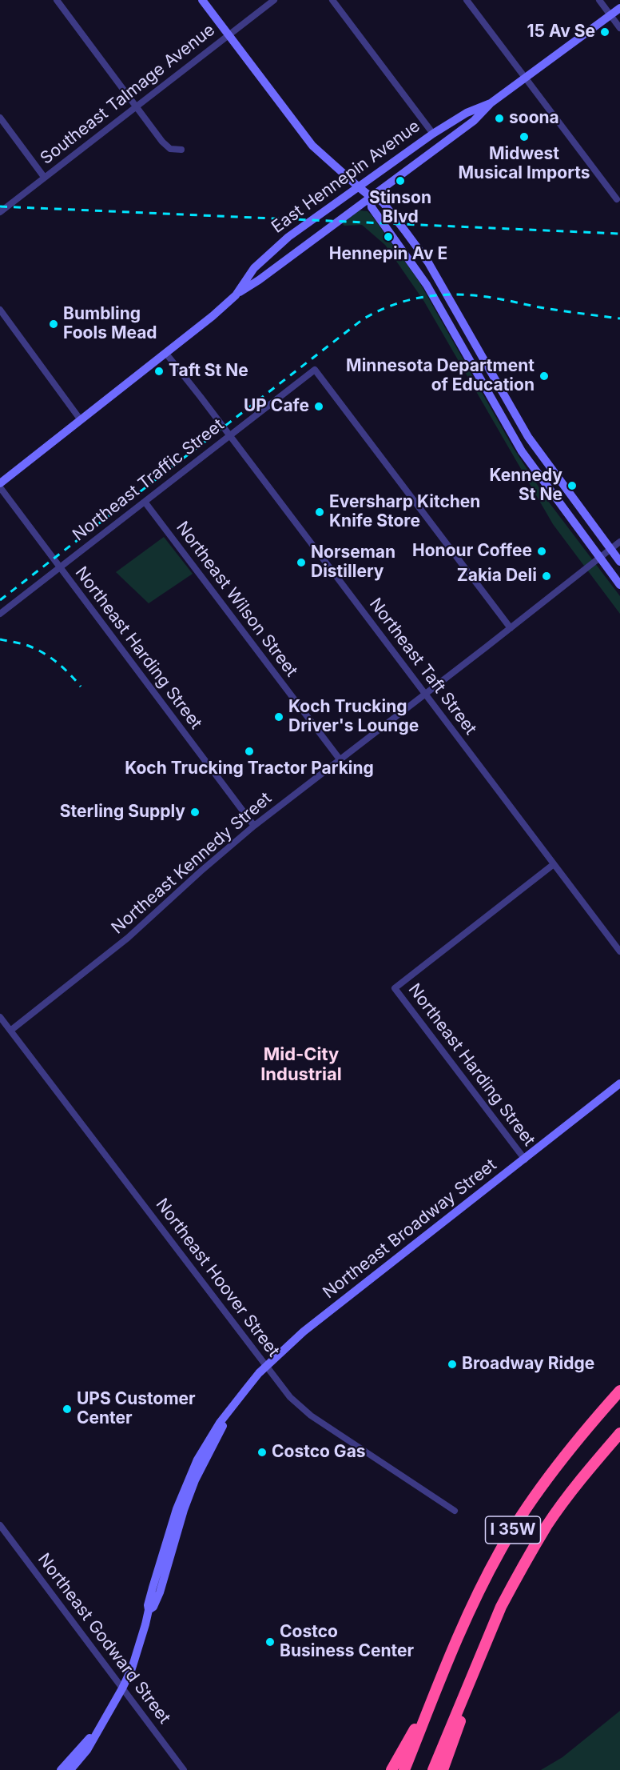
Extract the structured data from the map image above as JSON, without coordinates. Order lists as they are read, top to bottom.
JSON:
{
  "streets": {
    "highway": ["I 35W"],
    "main road": ["East Hennepin Avenue", "Northeast Broadway Street"],
    "street": [
      "Southeast Talmage Avenue",
      "Northeast Traffic Street",
      "Northeast Wilson Street",
      "Northeast Harding Street",
      "Northeast Taft Street",
      "Northeast Kennedy Street",
      "Northeast Hoover Street",
      "Northeast Godward Street"
    ]
  },
  "crossings": [
    ["East Hennepin Avenue", "Northeast Taft Street"],
    ["Northeast Traffic Street", "Northeast Wilson Street"],
    ["Northeast Traffic Street", "Northeast Harding Street"],
    ["Northeast Traffic Street", "Northeast Taft Street"],
    ["Northeast Traffic Street", "Northeast Kennedy Street"],
    ["Northeast Wilson Street", "Northeast Kennedy Street"],
    ["Northeast Harding Street", "Northeast Taft Street"],
    ["Northeast Harding Street", "Northeast Kennedy Street"],
    ["Northeast Harding Street", "Northeast Broadway Street"],
    ["Northeast Taft Street", "Northeast Kennedy Street"],
    ["Northeast Kennedy Street", "Northeast Hoover Street"],
    ["Northeast Broadway Street", "Northeast Hoover Street"],
    ["Northeast Broadway Street", "Northeast Godward Street"]
  ],
  "districts": ["Mid-City Industrial"],
  "places": [
    "15 Av Se",
    "soona",
    "Midwest Musical Imports",
    "Stinson Blvd",
    "Hennepin Av E",
    "Bumbling Fools Mead",
    "Taft St Ne",
    "Minnesota Department of Education",
    "UP Cafe",
    "Kennedy St Ne",
    "Eversharp Kitchen Knife Store",
    "Honour Coffee",
    "Norseman Distillery",
    "Zakia Deli",
    "Koch Trucking Driver's Lounge",
    "Koch Trucking Tractor Parking",
    "Sterling Supply",
    "Broadway Ridge",
    "UPS Customer Center",
    "Costco Gas",
    "Costco Business Center"
  ]
}
